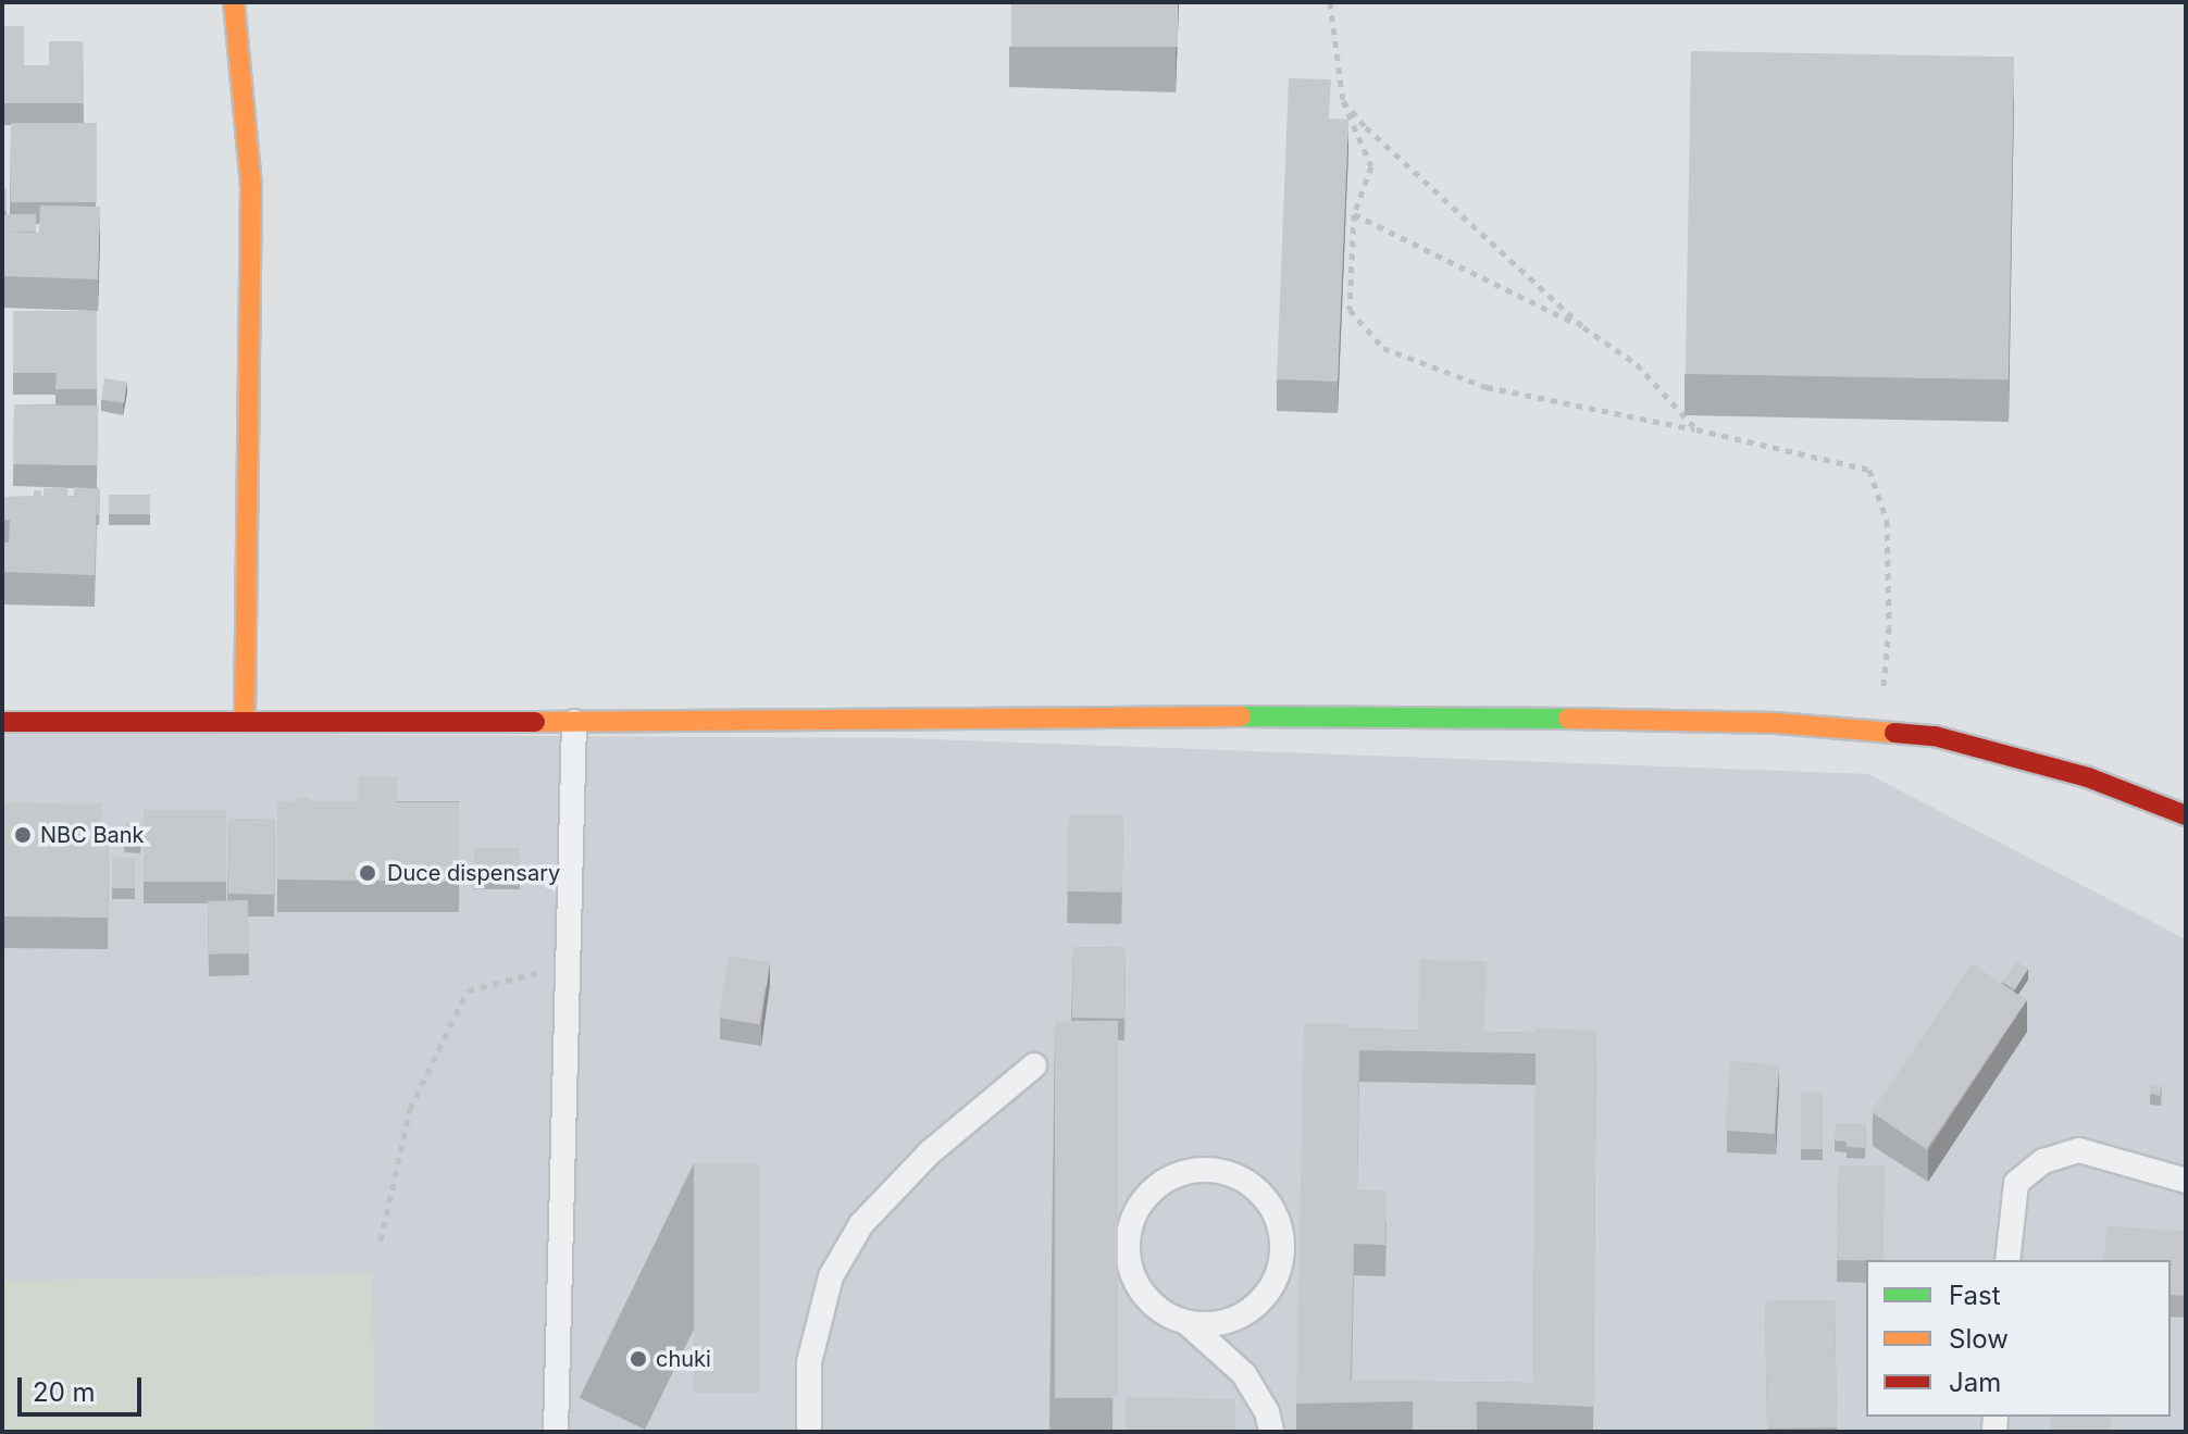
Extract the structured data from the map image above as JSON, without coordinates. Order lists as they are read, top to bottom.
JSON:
{
  "places": ["NBC Bank", "Duce dispensary", "chuki"],
  "legend": ["Fast", "Slow", "Jam"],
  "scale_bar": "20 m"
}
